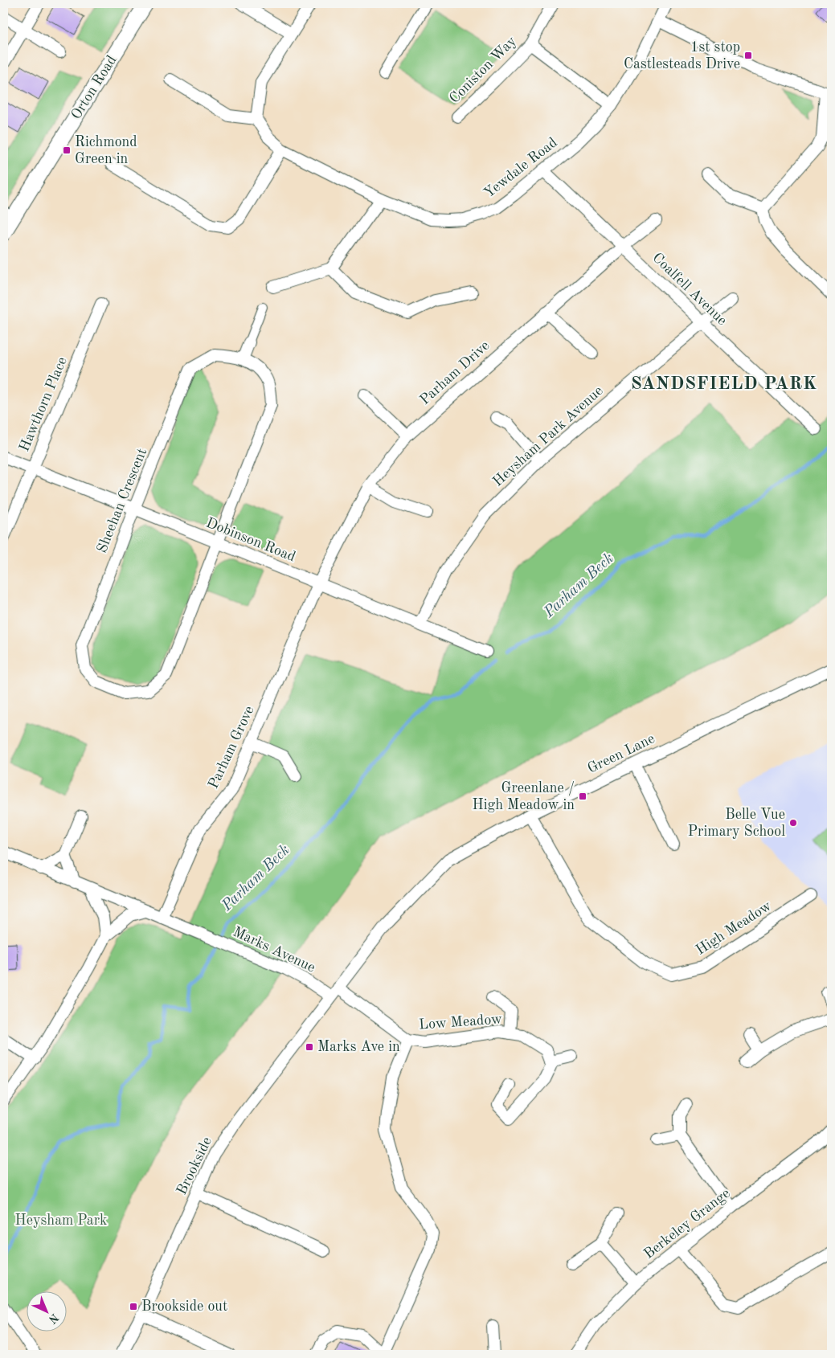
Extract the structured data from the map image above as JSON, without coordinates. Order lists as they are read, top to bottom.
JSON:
{
  "streets": {
    "street": [
      "Coniston Way",
      "Orton Road",
      "Yewdale Road",
      "Coalfell Avenue",
      "Parham Drive",
      "Hawthorn Place",
      "Heysham Park Avenue",
      "Sheehan Crescent",
      "Dobinson Road",
      "Parham Grove",
      "Green Lane",
      "High Meadow",
      "Marks Avenue",
      "Low Meadow",
      "Brookside",
      "Berkeley Grange"
    ]
  },
  "crossings": [
    ["Coniston Way", "Yewdale Road"],
    ["Yewdale Road", "Coalfell Avenue"],
    ["Coalfell Avenue", "Parham Drive"],
    ["Coalfell Avenue", "Heysham Park Avenue"],
    ["Parham Drive", "Dobinson Road"],
    ["Parham Drive", "Parham Grove"],
    ["Hawthorn Place", "Dobinson Road"],
    ["Heysham Park Avenue", "Dobinson Road"],
    ["Sheehan Crescent", "Dobinson Road"],
    ["Dobinson Road", "Parham Grove"],
    ["Parham Grove", "Marks Avenue"],
    ["Green Lane", "High Meadow"],
    ["Green Lane", "Low Meadow"],
    ["Green Lane", "Brookside"],
    ["Marks Avenue", "Brookside"],
    ["Low Meadow", "Brookside"]
  ],
  "districts": ["SANDSFIELD PARK"],
  "water": ["Parham Beck"],
  "parks": ["Heysham Park"],
  "places": {
    "transit": [
      "1st stop Castlesteads Drive",
      "Richmond Green in",
      "Greenlane / High Meadow in",
      "Marks Ave in",
      "Brookside out"
    ],
    "other": ["Belle Vue Primary School"]
  },
  "north": "bottom right"
}
